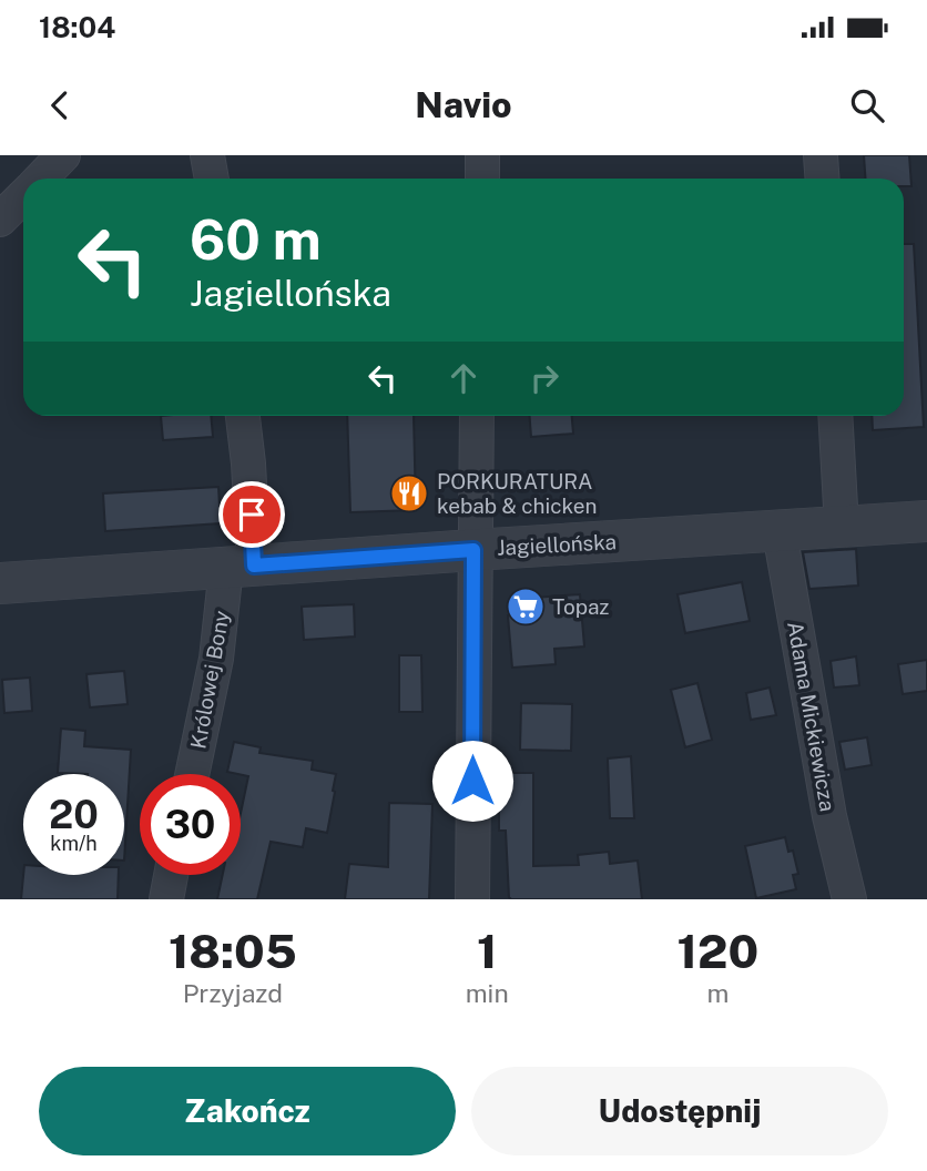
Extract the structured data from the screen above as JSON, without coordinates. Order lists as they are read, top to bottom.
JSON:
{
  "streets": {
    "street": ["Jagiellońska", "Królowej Bony", "Adama Mickiewicza"]
  },
  "crossings": [
    ["Jagiellońska", "Królowej Bony"],
    ["Jagiellońska", "Adama Mickiewicza"]
  ],
  "places": {
    "restaurant": ["PORKURATURA kebab & chicken"],
    "supermarket": ["Topaz"]
  },
  "page": {
    "status": "18:04",
    "header": "Navio",
    "turn": ["60 m", "Jagiellońska"],
    "speed": "20 km/h",
    "limit": "30",
    "eta": [
      "18:05",
      "Przyjazd",
      "1",
      "min",
      "120",
      "m"
    ],
    "buttons": ["Zakończ", "Udostępnij"]
  }
}
